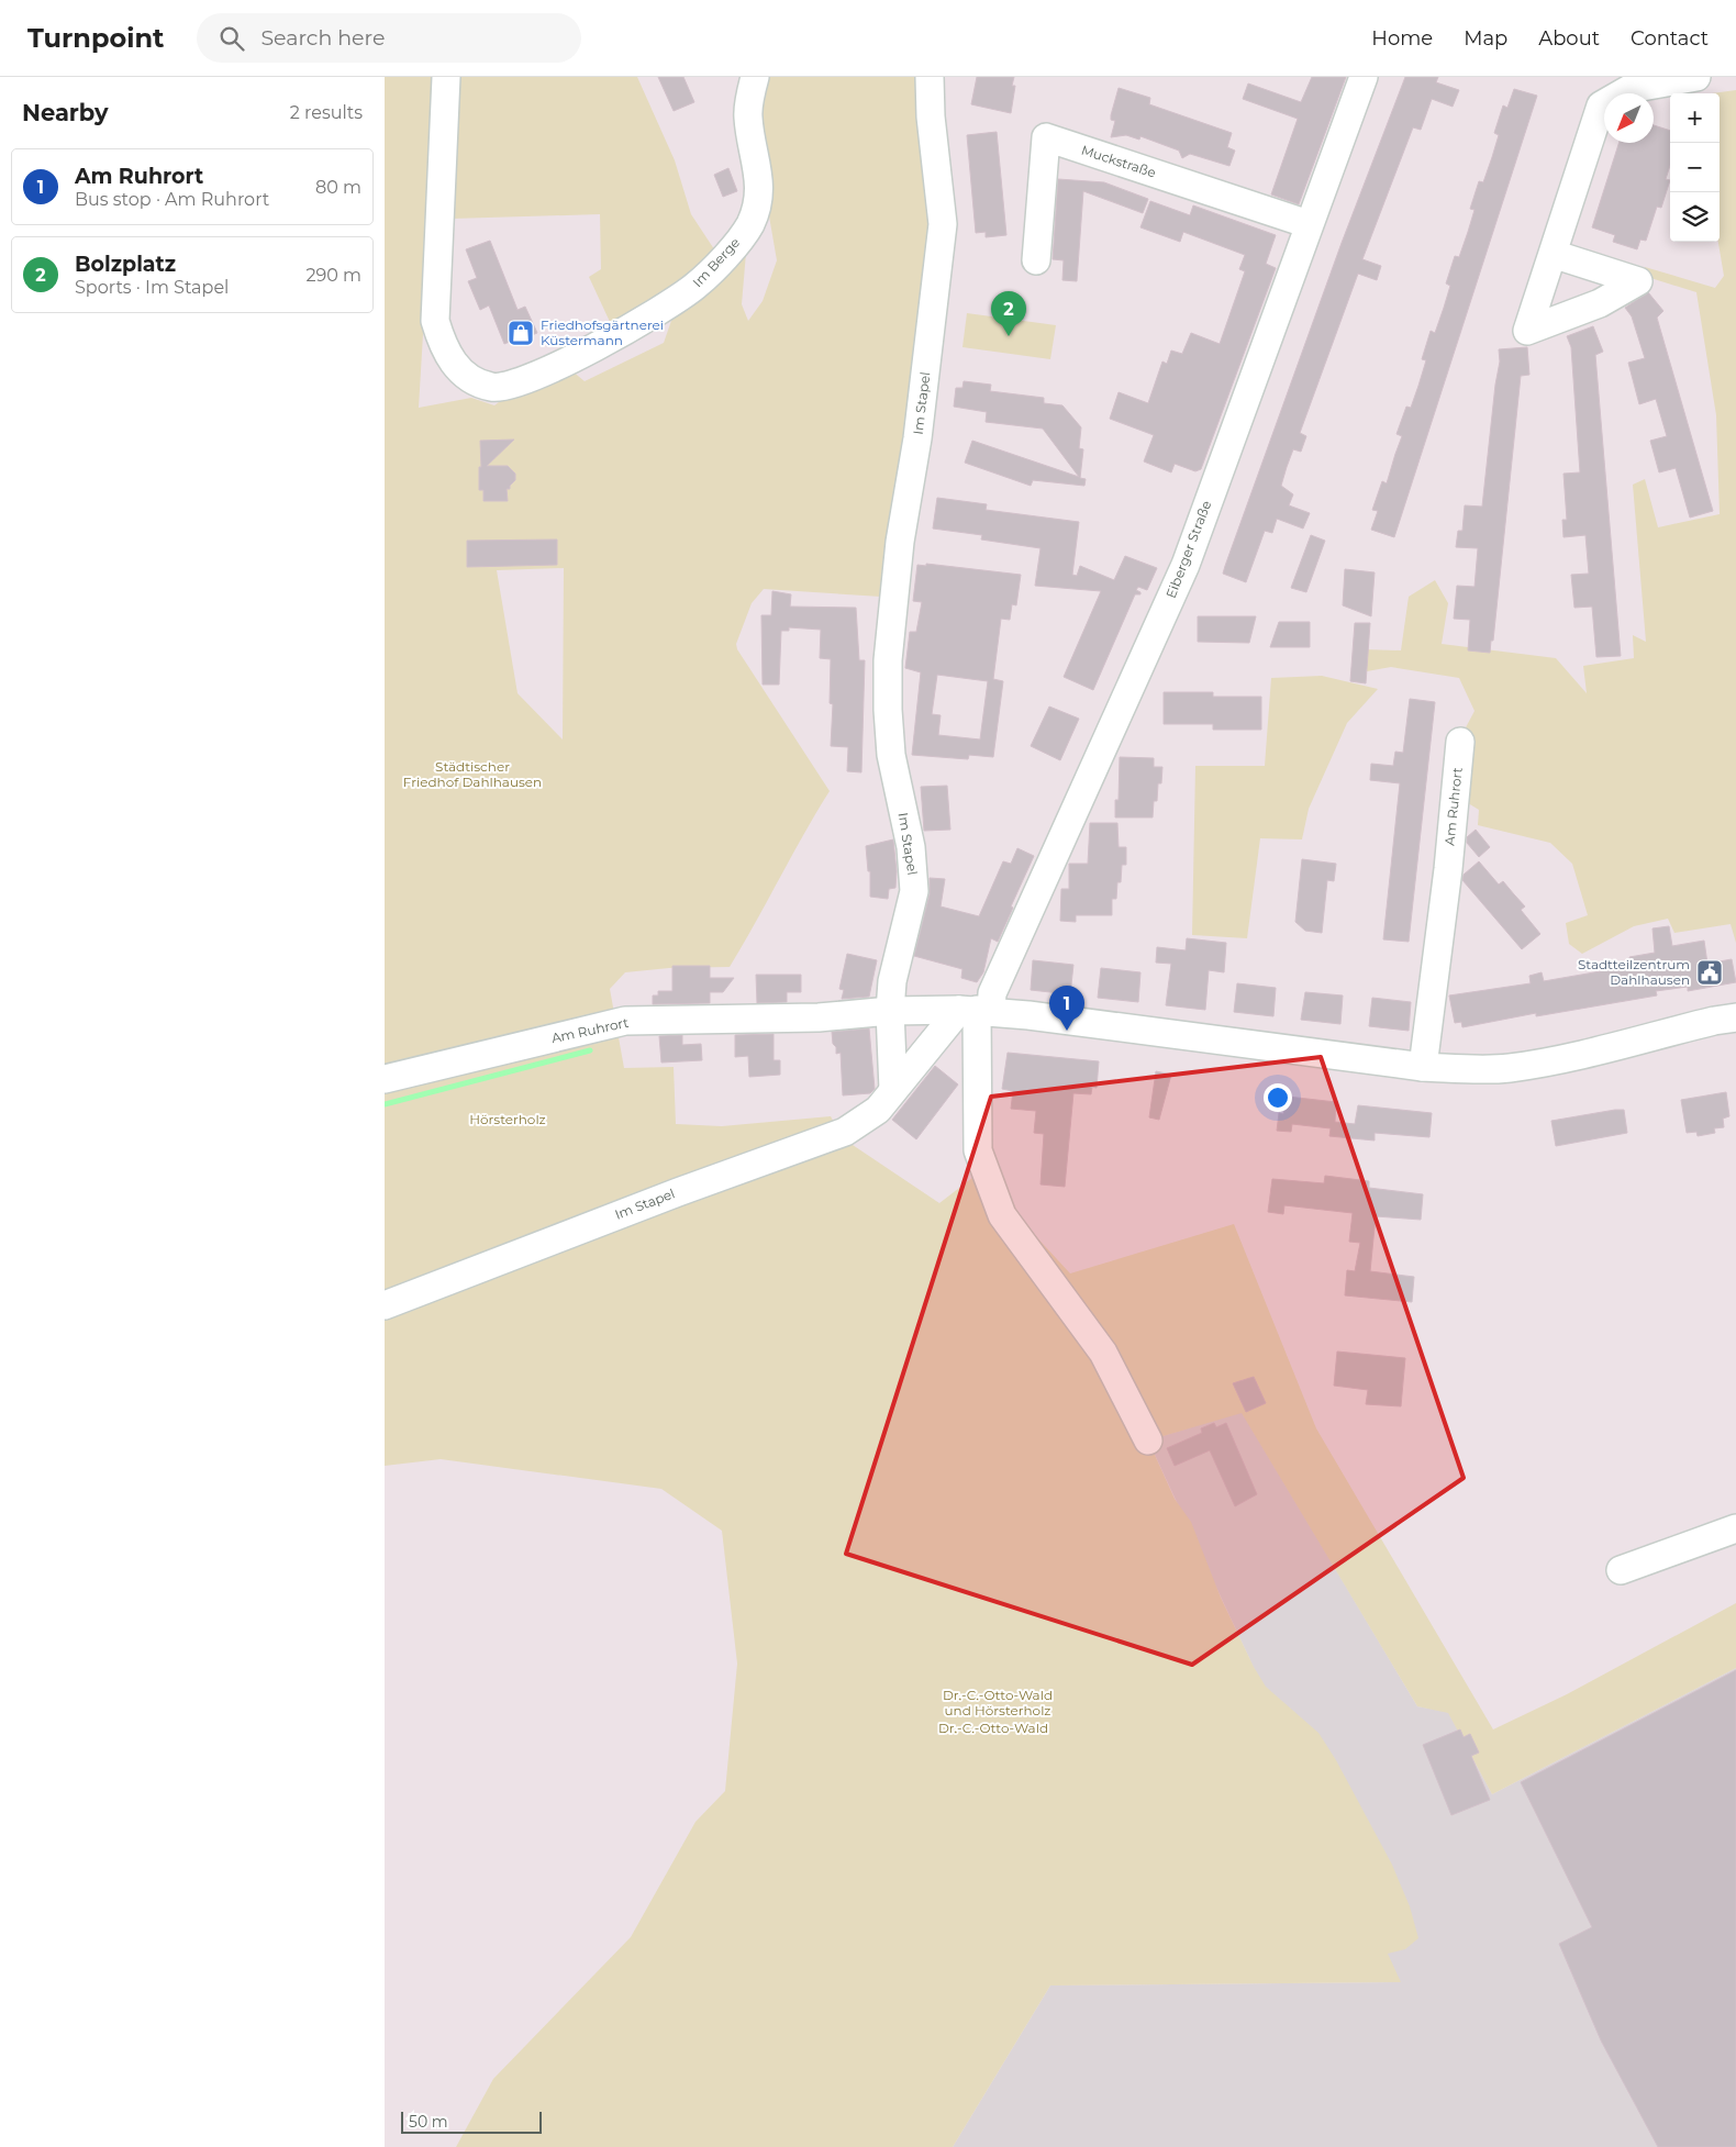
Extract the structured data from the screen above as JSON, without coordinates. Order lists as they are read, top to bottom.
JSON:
{
  "streets": {
    "street": [
      "Muckstraße",
      "Im Berge",
      "Im Stapel",
      "Eiberger Straße",
      "Am Ruhrort"
    ]
  },
  "crossings": [
    ["Muckstraße", "Eiberger Straße"],
    ["Im Stapel", "Eiberger Straße"],
    ["Im Stapel", "Am Ruhrort"],
    ["Eiberger Straße", "Am Ruhrort"]
  ],
  "parks": [
    "Städtischer Friedhof Dahlhausen",
    "Hörsterholz",
    "Dr.-C.-Otto-Wald und Hörsterholz",
    "Dr.-C.-Otto-Wald"
  ],
  "places": {
    "shop": ["Friedhofsgärtnerei Küstermann"],
    "public building": ["Stadtteilzentrum Dahlhausen"]
  },
  "scale_bar": "50 m",
  "north": "bottom left",
  "page": {
    "header": "Turnpoint",
    "search": "Search here",
    "nav": [
      "Home",
      "Map",
      "About",
      "Contact"
    ],
    "heading": ["Nearby", "2 results"],
    "map_buttons": ["+", "−"],
    "list": [
      {
        "mark": "1",
        "name": "Am Ruhrort",
        "note": "Bus stop · Am Ruhrort",
        "value": "80 m"
      },
      {
        "mark": "2",
        "name": "Bolzplatz",
        "note": "Sports · Im Stapel",
        "value": "290 m"
      }
    ],
    "pins": ["2", "1"],
    "scale": "50 m"
  }
}
